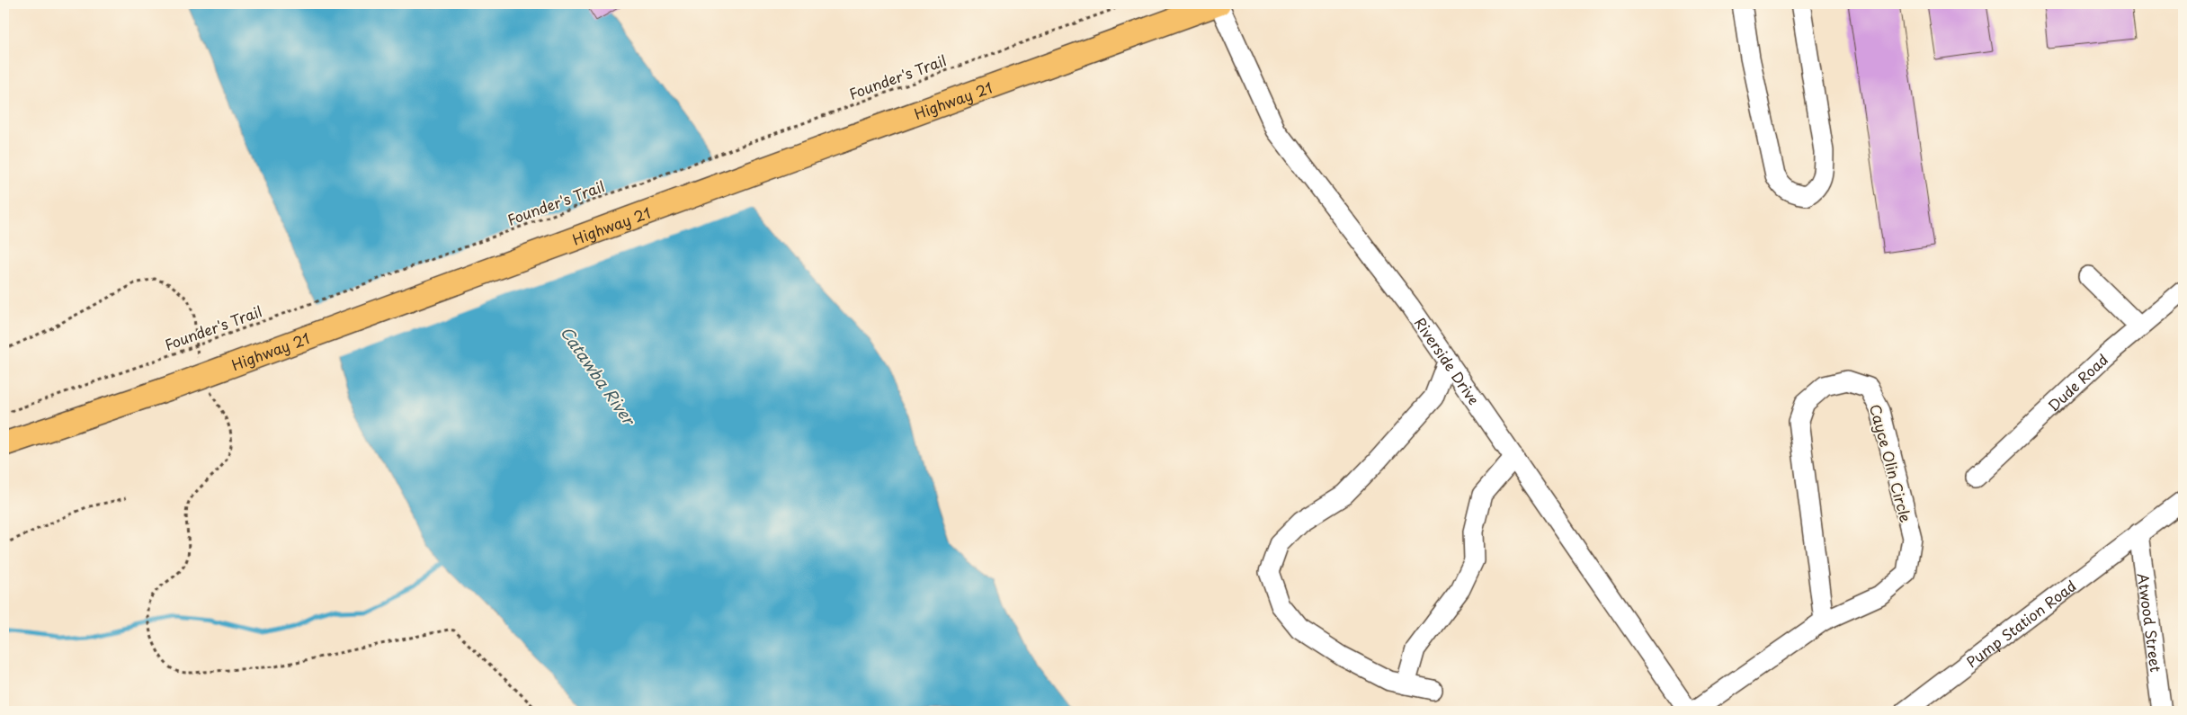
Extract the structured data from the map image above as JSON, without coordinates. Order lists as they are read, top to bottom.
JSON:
{
  "streets": {
    "main road": ["Highway 21"],
    "street": [
      "Riverside Drive",
      "Dude Road",
      "Cayce Olin Circle",
      "Pump Station Road",
      "Atwood Street"
    ],
    "path": ["Founder's Trail"]
  },
  "crossings": [
    ["Highway 21", "Riverside Drive"],
    ["Pump Station Road", "Atwood Street"]
  ],
  "water": ["Catawba River"]
}
